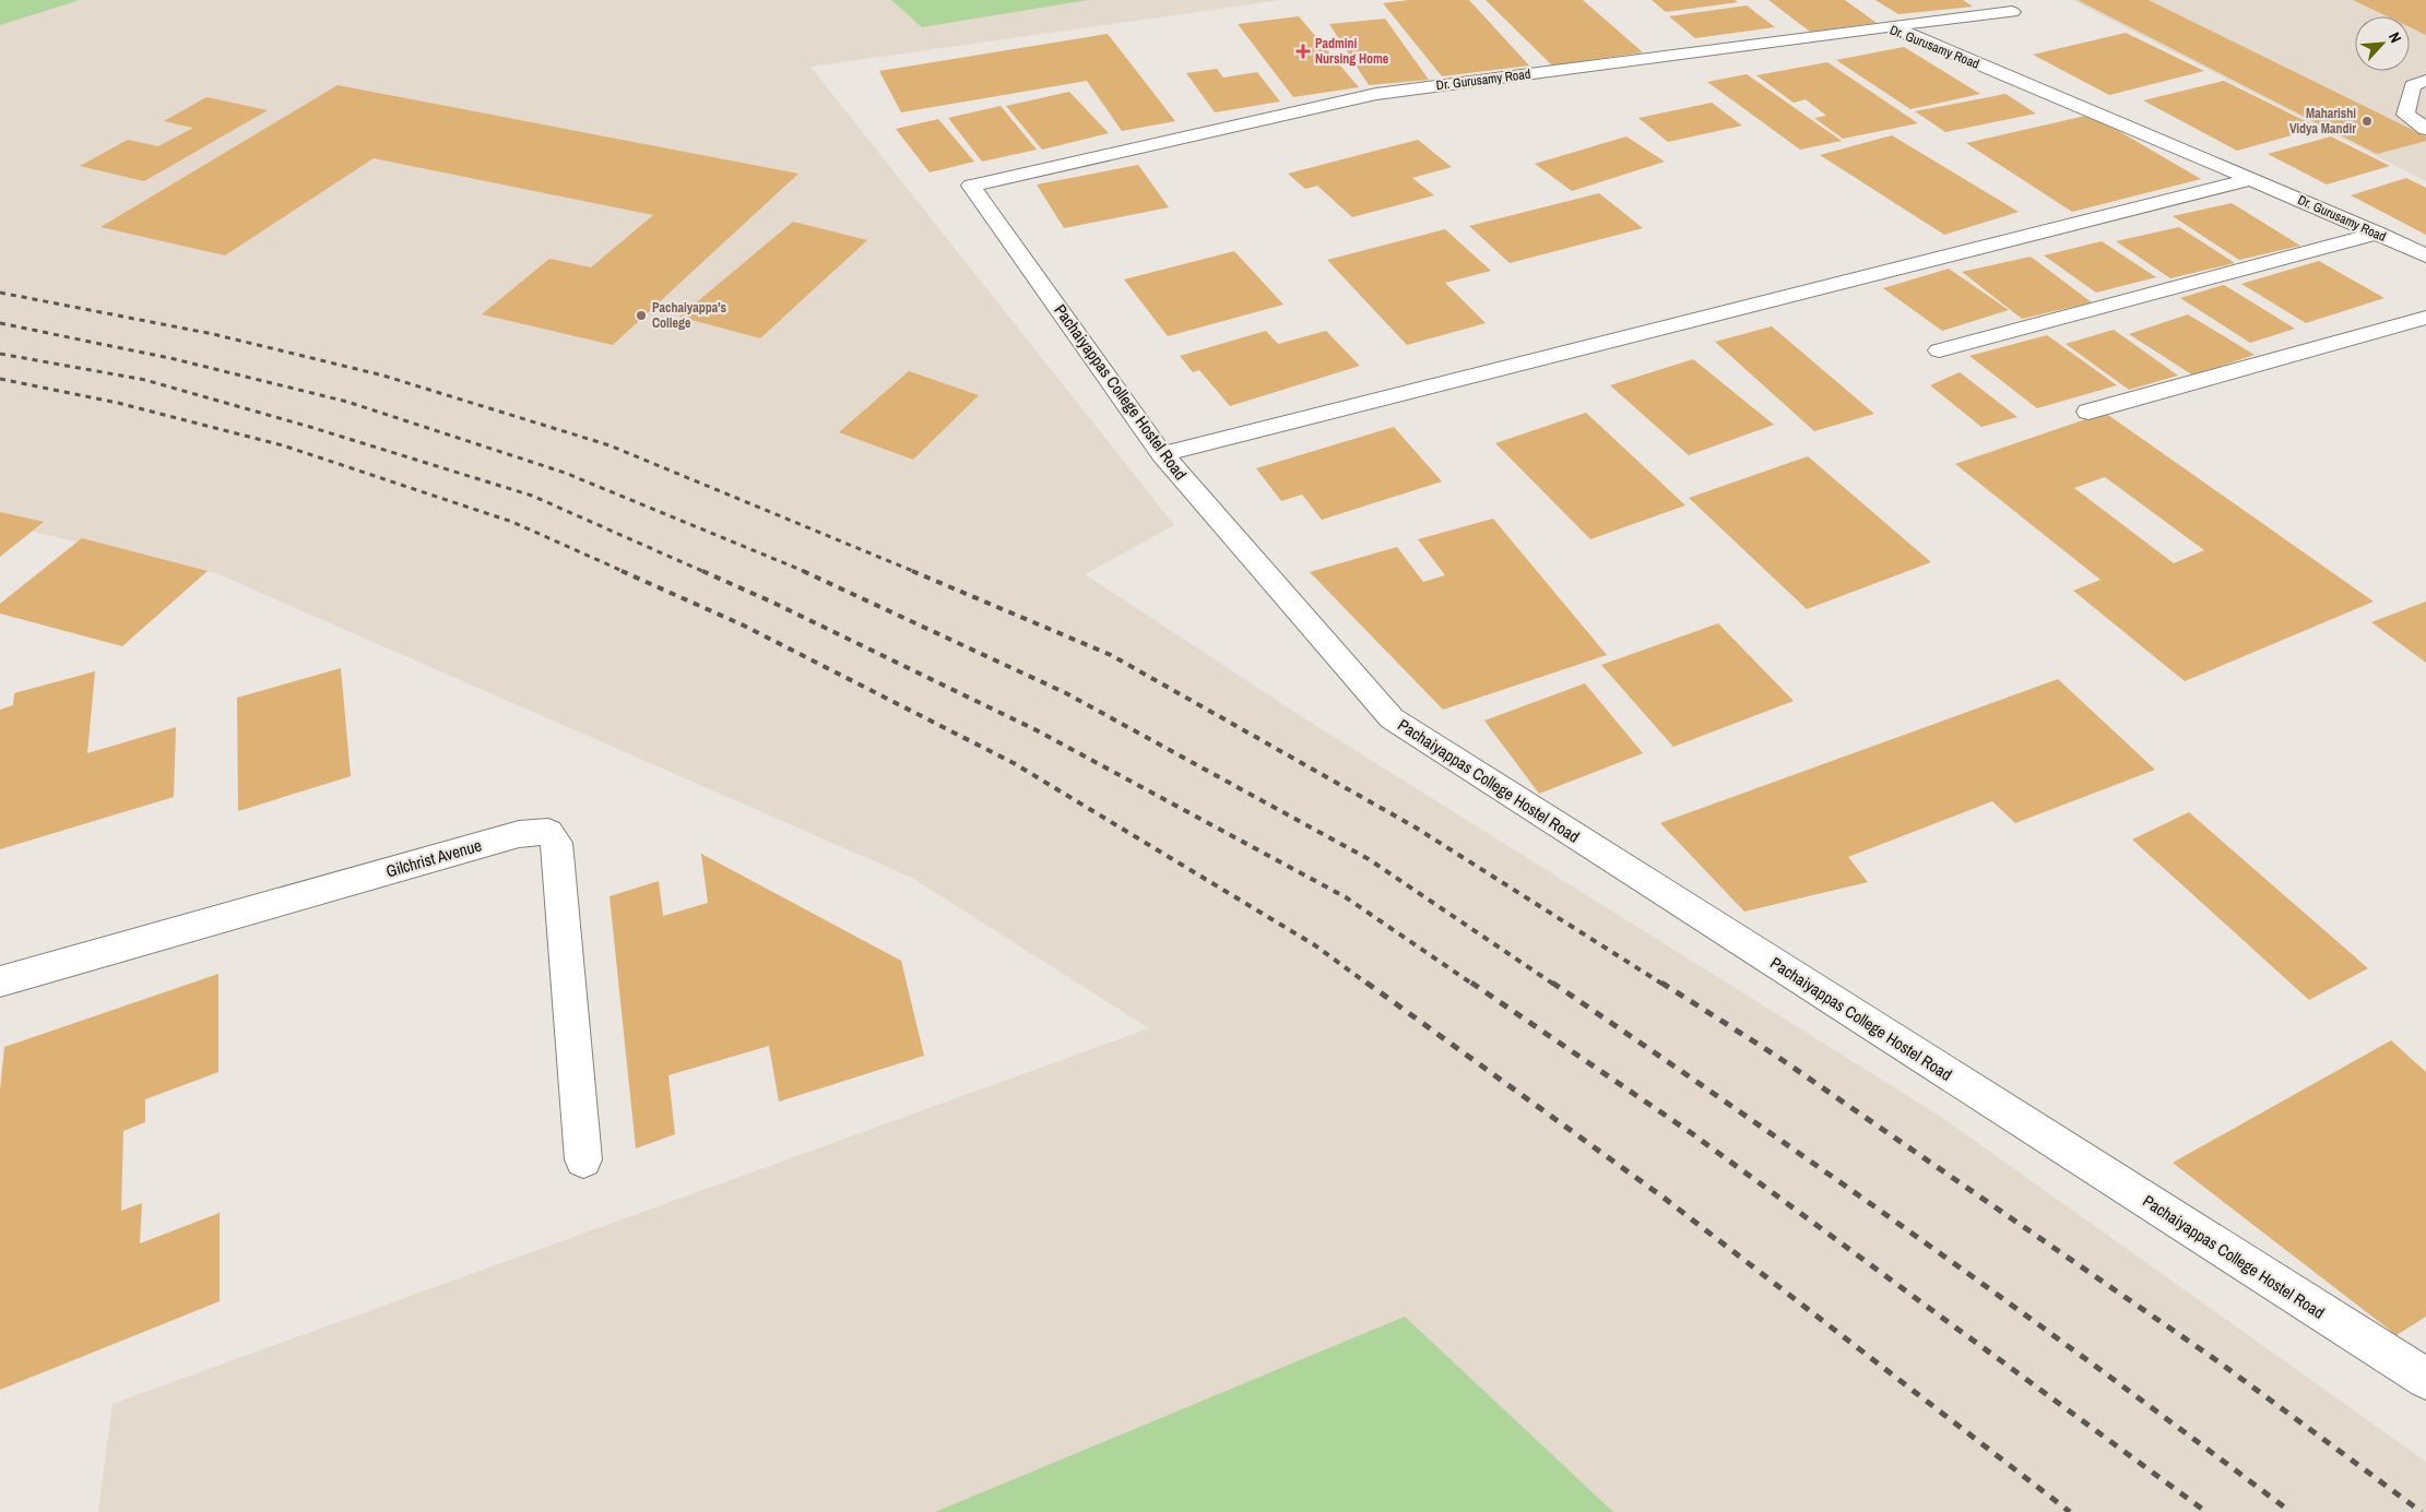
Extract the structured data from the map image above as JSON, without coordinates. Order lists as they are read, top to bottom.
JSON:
{
  "streets": {
    "street": ["Dr. Gurusamy Road", "Pachaiyappas College Hostel Road", "Gilchrist Avenue"]
  },
  "crossings": [
    ["Dr. Gurusamy Road", "Pachaiyappas College Hostel Road"]
  ],
  "places": {
    "health": ["Padmini Nursing Home"],
    "other": ["Maharishi Vidya Mandir", "Pachaiyappa's College"]
  },
  "north": "top right"
}
